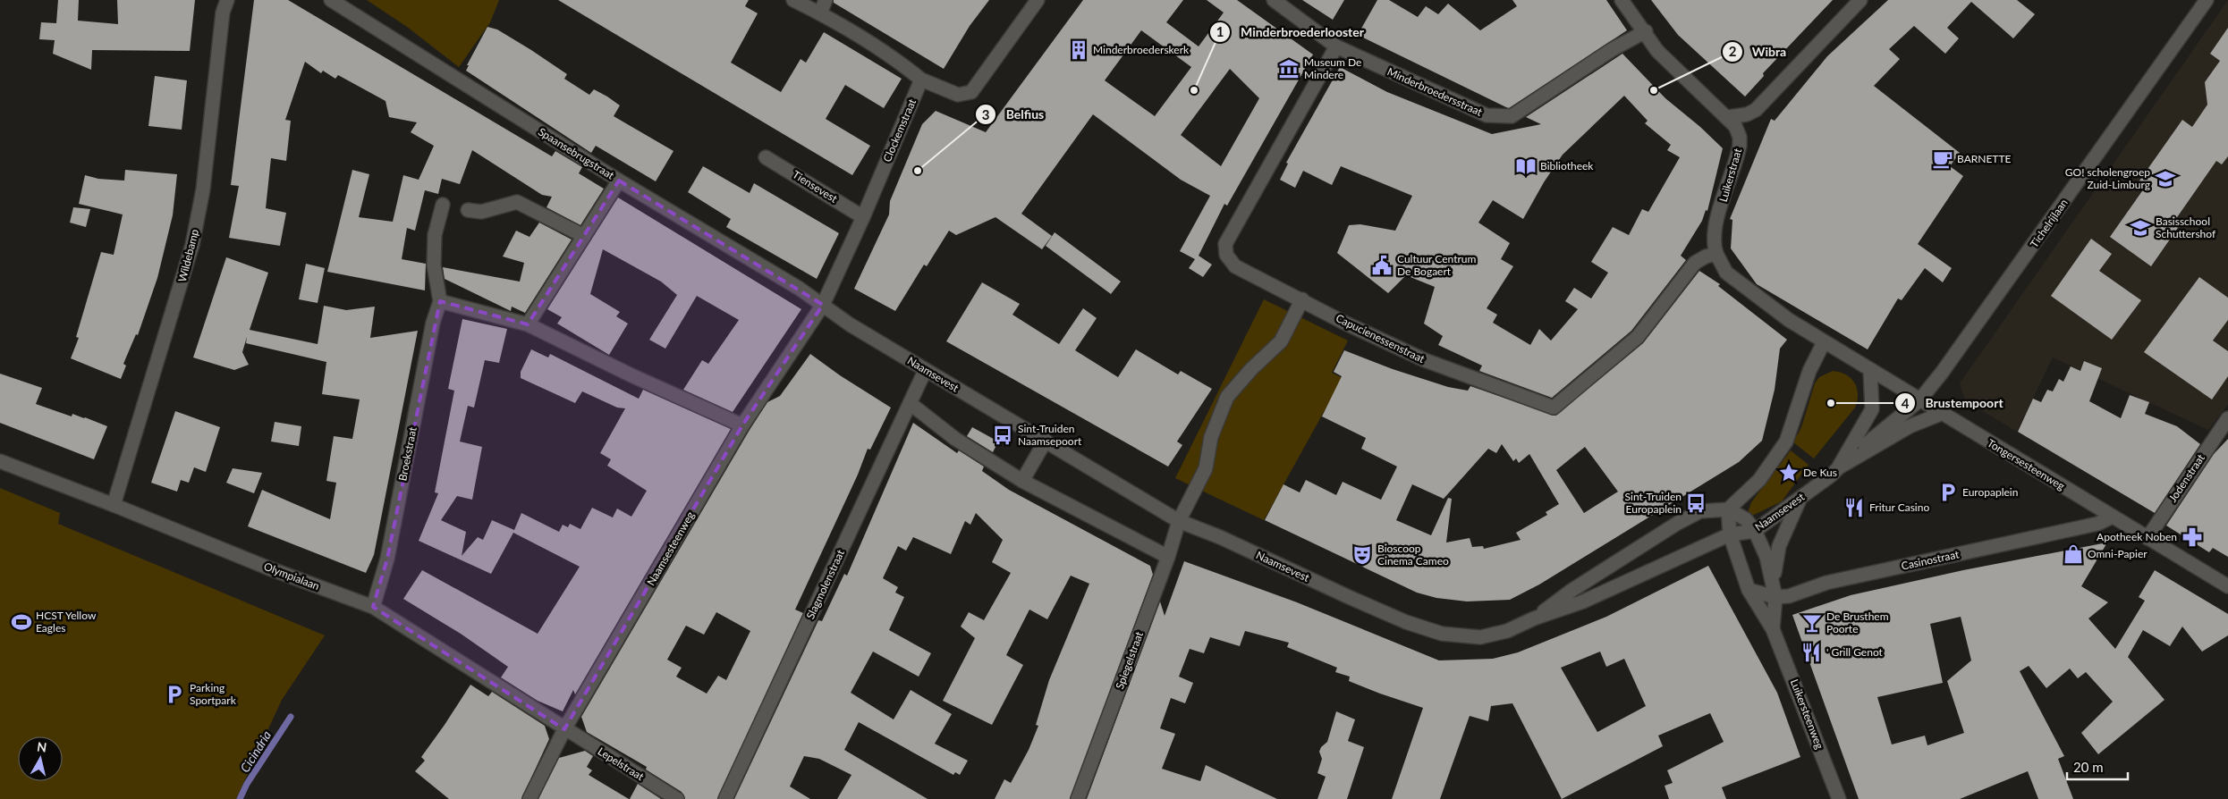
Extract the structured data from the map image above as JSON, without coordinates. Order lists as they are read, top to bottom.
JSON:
{
  "streets": {
    "street": [
      "Minderbroedersstraat",
      "Clockemstraat",
      "Spaansebrugstraat",
      "Luikerstraat",
      "Tiensevest",
      "Tichelrijlaan",
      "Wildebamp",
      "Capucienessenstraat",
      "Naamsevest",
      "Broekstraat",
      "Tongersesteenweg",
      "Jodenstraat",
      "Naamsesteenweg",
      "Casinostraat",
      "Olympialaan",
      "Slagmolenstraat",
      "Spiegelstraat",
      "Luikersteenweg",
      "Lepelstraat"
    ]
  },
  "crossings": [
    ["Minderbroedersstraat", "Luikerstraat"],
    ["Minderbroedersstraat", "Capucienessenstraat"],
    ["Clockemstraat", "Spaansebrugstraat"],
    ["Clockemstraat", "Tiensevest"],
    ["Clockemstraat", "Naamsevest"],
    ["Clockemstraat", "Naamsesteenweg"],
    ["Spaansebrugstraat", "Naamsevest"],
    ["Spaansebrugstraat", "Naamsesteenweg"],
    ["Luikerstraat", "Capucienessenstraat"],
    ["Luikerstraat", "Tongersesteenweg"],
    ["Tichelrijlaan", "Naamsevest"],
    ["Tichelrijlaan", "Tongersesteenweg"],
    ["Wildebamp", "Olympialaan"],
    ["Capucienessenstraat", "Spiegelstraat"],
    ["Naamsevest", "Tongersesteenweg"],
    ["Naamsevest", "Naamsesteenweg"],
    ["Naamsevest", "Slagmolenstraat"],
    ["Naamsevest", "Spiegelstraat"],
    ["Naamsevest", "Luikersteenweg"],
    ["Broekstraat", "Olympialaan"],
    ["Tongersesteenweg", "Jodenstraat"],
    ["Tongersesteenweg", "Casinostraat"],
    ["Naamsesteenweg", "Olympialaan"],
    ["Naamsesteenweg", "Lepelstraat"],
    ["Casinostraat", "Luikersteenweg"],
    ["Olympialaan", "Lepelstraat"]
  ],
  "water": ["Cicindria"],
  "places": {
    "building": ["Minderbroederskerk"],
    "museum": ["Museum De Mindere"],
    "other": [
      "Minderbroederlooster",
      "Wibra",
      "Belfius",
      "Brustempoort"
    ],
    "cafe": ["BARNETTE"],
    "library": ["Bibliotheek"],
    "school or university": ["GO! scholengroep Zuid-Limburg", "Basisschool Schuttershof"],
    "public building": ["Cultuur Centrum De Bogaert"],
    "bus stop": ["Sint-Truiden Naamsepoort", "Sint-Truiden Europaplein"],
    "place": ["De Kus"],
    "parking": ["Europaplein", "Parking Sportpark"],
    "restaurant": ["Fritur Casino", "' Grill Genot"],
    "pharmacy": ["Apotheek Noben"],
    "shop": ["Omni-Papier"],
    "theatre": ["Bioscoop Cinema Cameo"],
    "sports": ["HCST Yellow Eagles"],
    "bar": ["De Brusthem Poorte"]
  },
  "scale_bar": "20 m",
  "north": "top"
}
